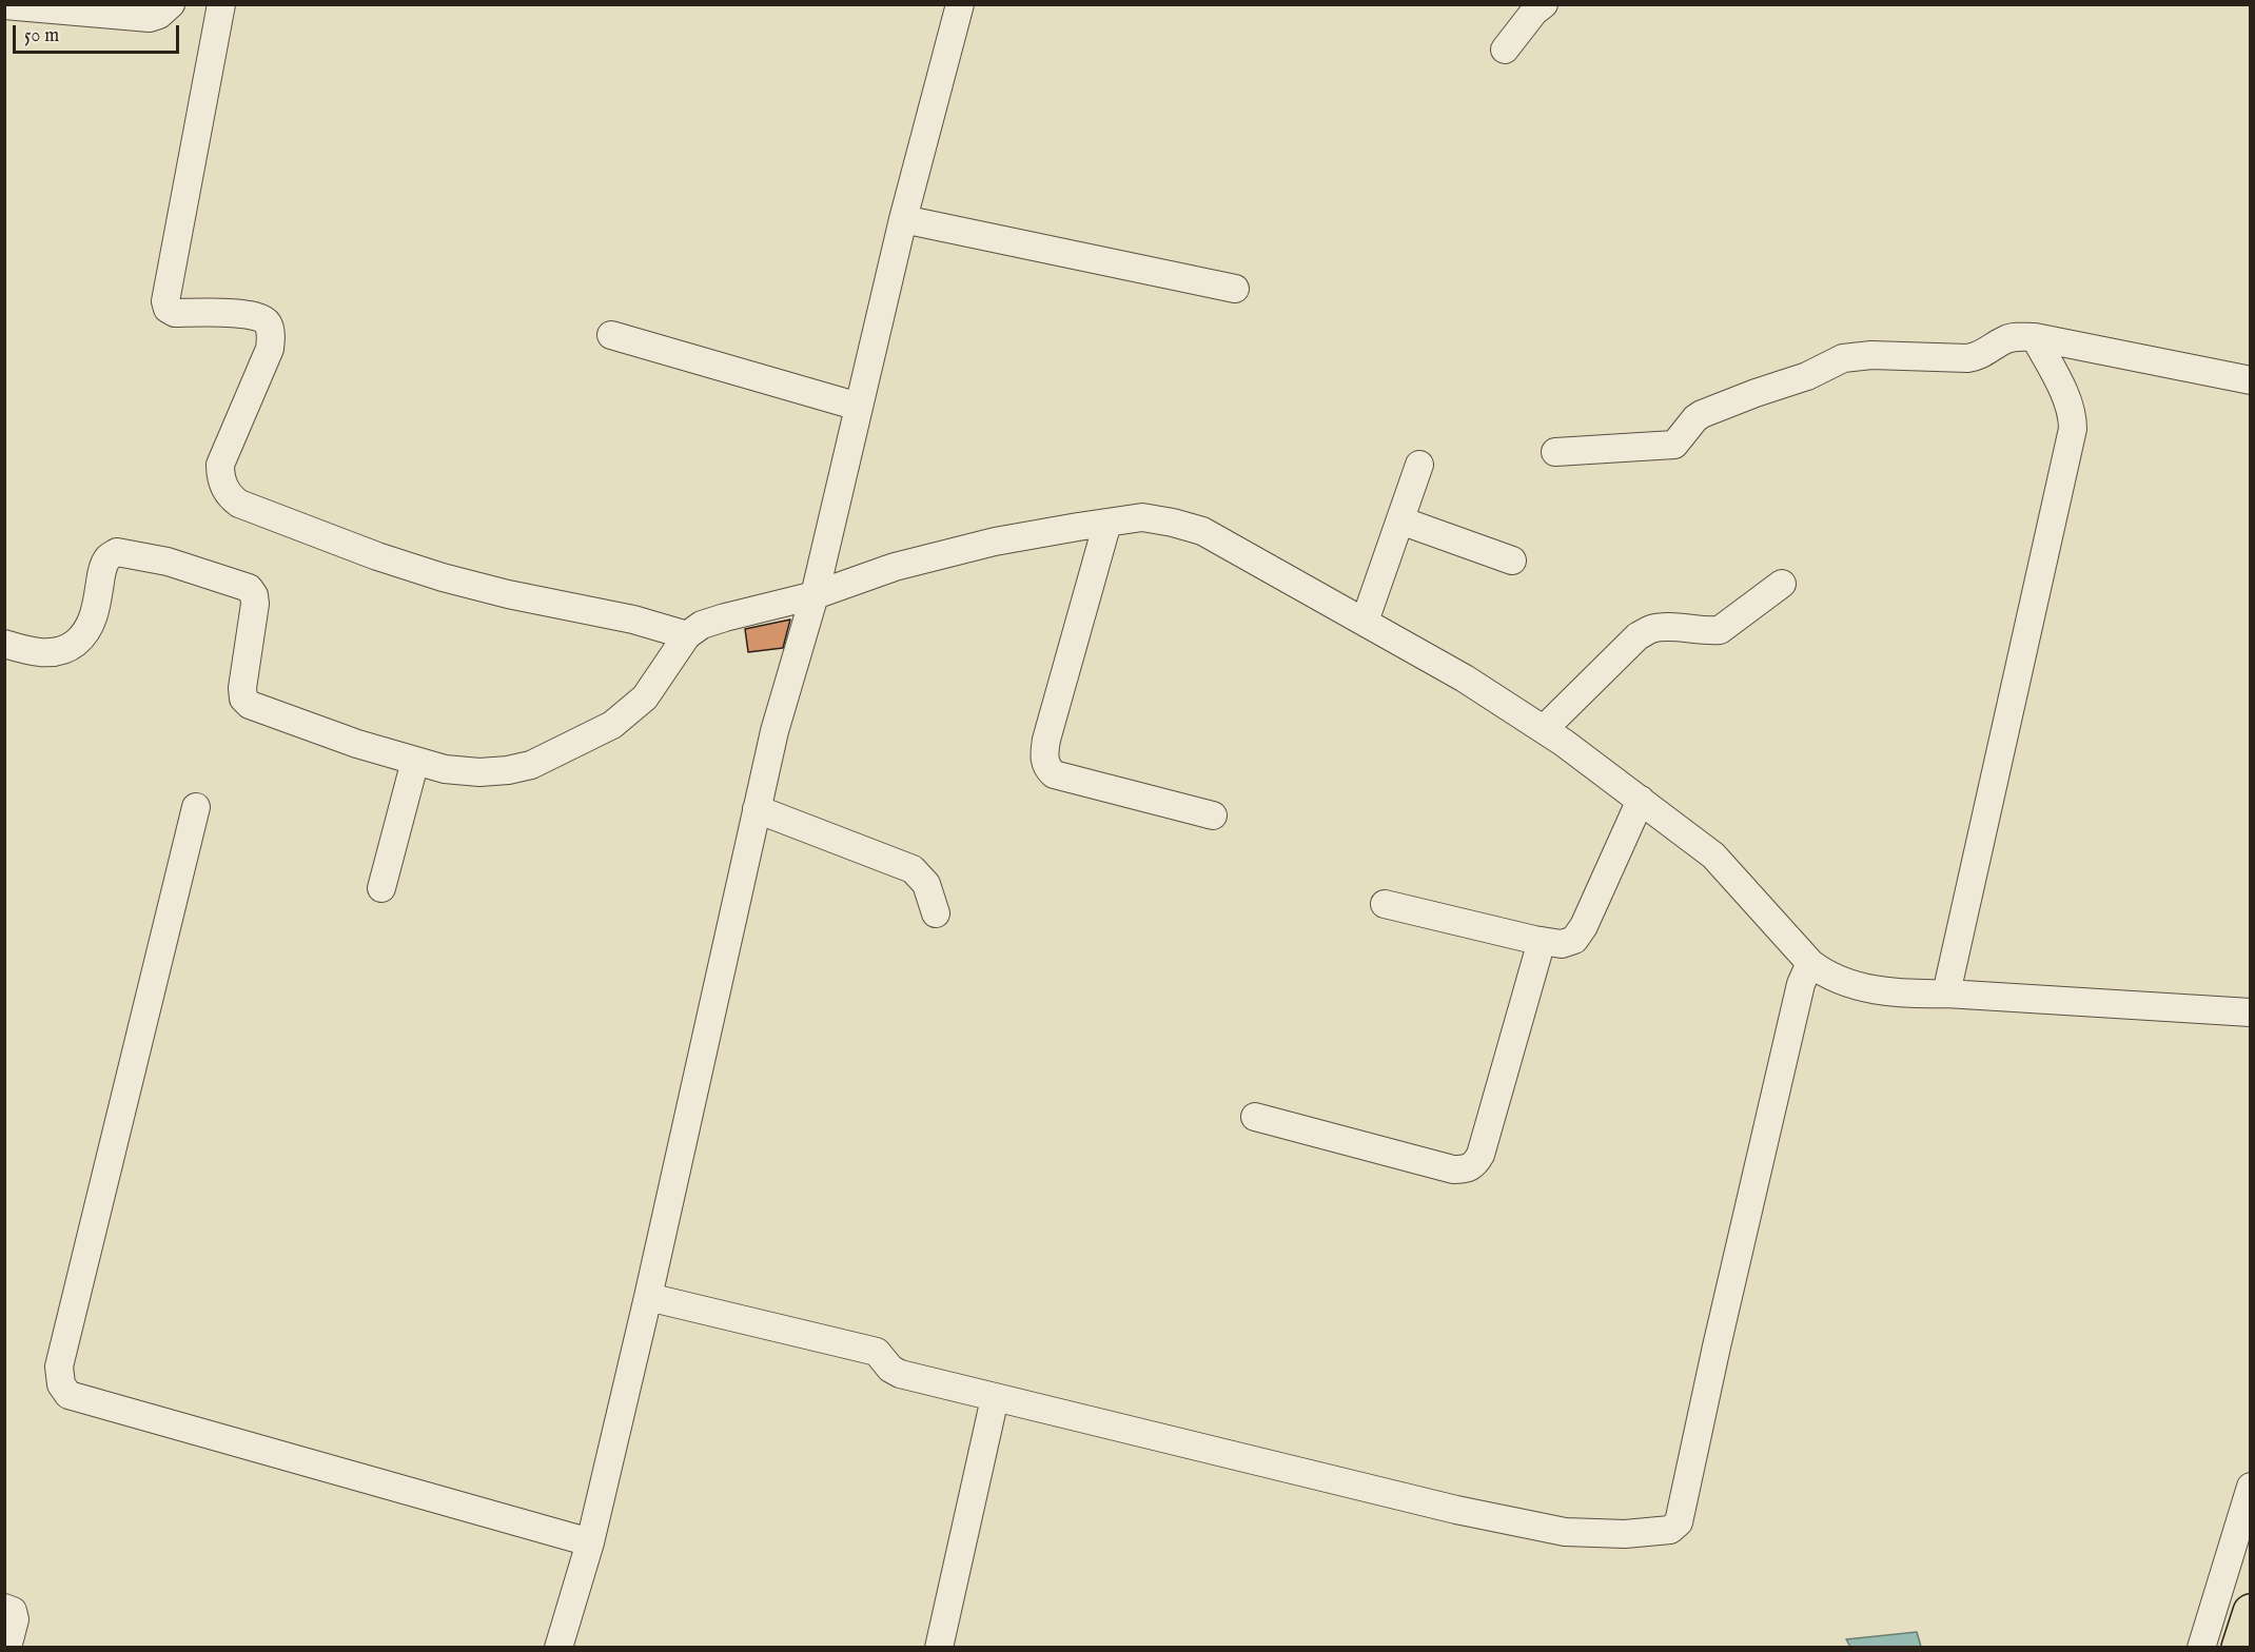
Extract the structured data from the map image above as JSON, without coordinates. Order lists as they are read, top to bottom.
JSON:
{
  "scale_bar": "50 m"
}
